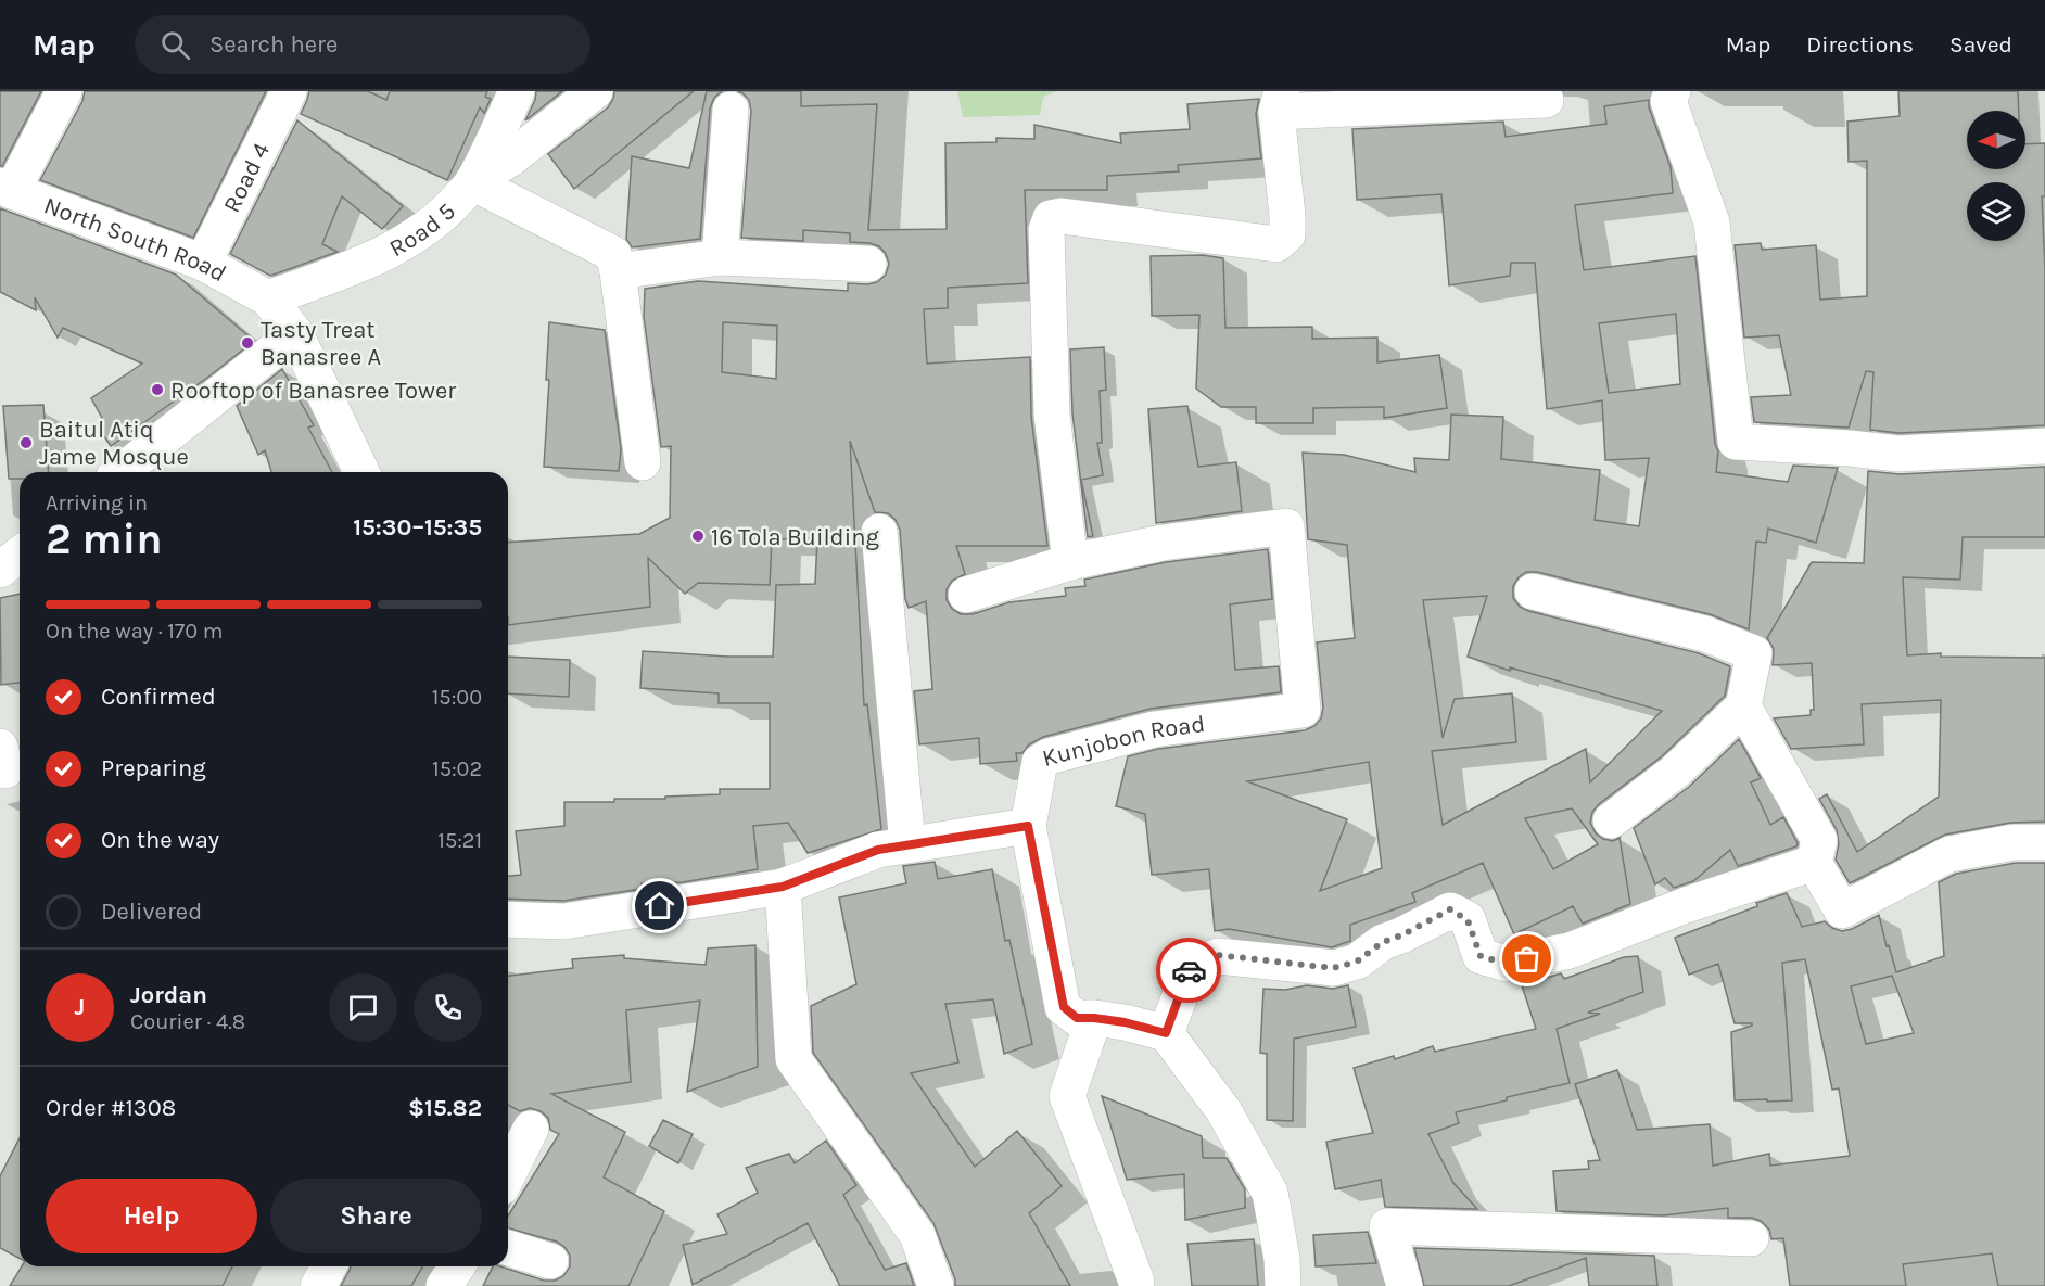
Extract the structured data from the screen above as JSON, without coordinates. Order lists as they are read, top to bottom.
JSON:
{
  "streets": {
    "street": [
      "Road 4",
      "Road 5",
      "North South Road",
      "Kunjobon Road"
    ]
  },
  "crossings": [
    ["Road 4", "North South Road"],
    ["Road 5", "North South Road"]
  ],
  "places": [
    "Tasty Treat Banasree A",
    "Rooftop of Banasree Tower",
    "Baitul Atiq Jame Mosque",
    "16 Tola Building"
  ],
  "north": "left",
  "page": {
    "header": "Map",
    "search": "Search here",
    "nav": ["Map", "Directions", "Saved"],
    "heading": ["2 min", "Arriving in", "15:30–15:35"],
    "panel": [
      "Jordan",
      "Courier · 4.8",
      "Order #1308",
      "$15.82"
    ],
    "bar": "On the way · 170 m",
    "list": [
      ["Confirmed", "15:00"],
      ["Preparing", "15:02"],
      ["On the way", "15:21"],
      "Delivered"
    ],
    "round": "J",
    "buttons": ["Help", "Share"]
  }
}
